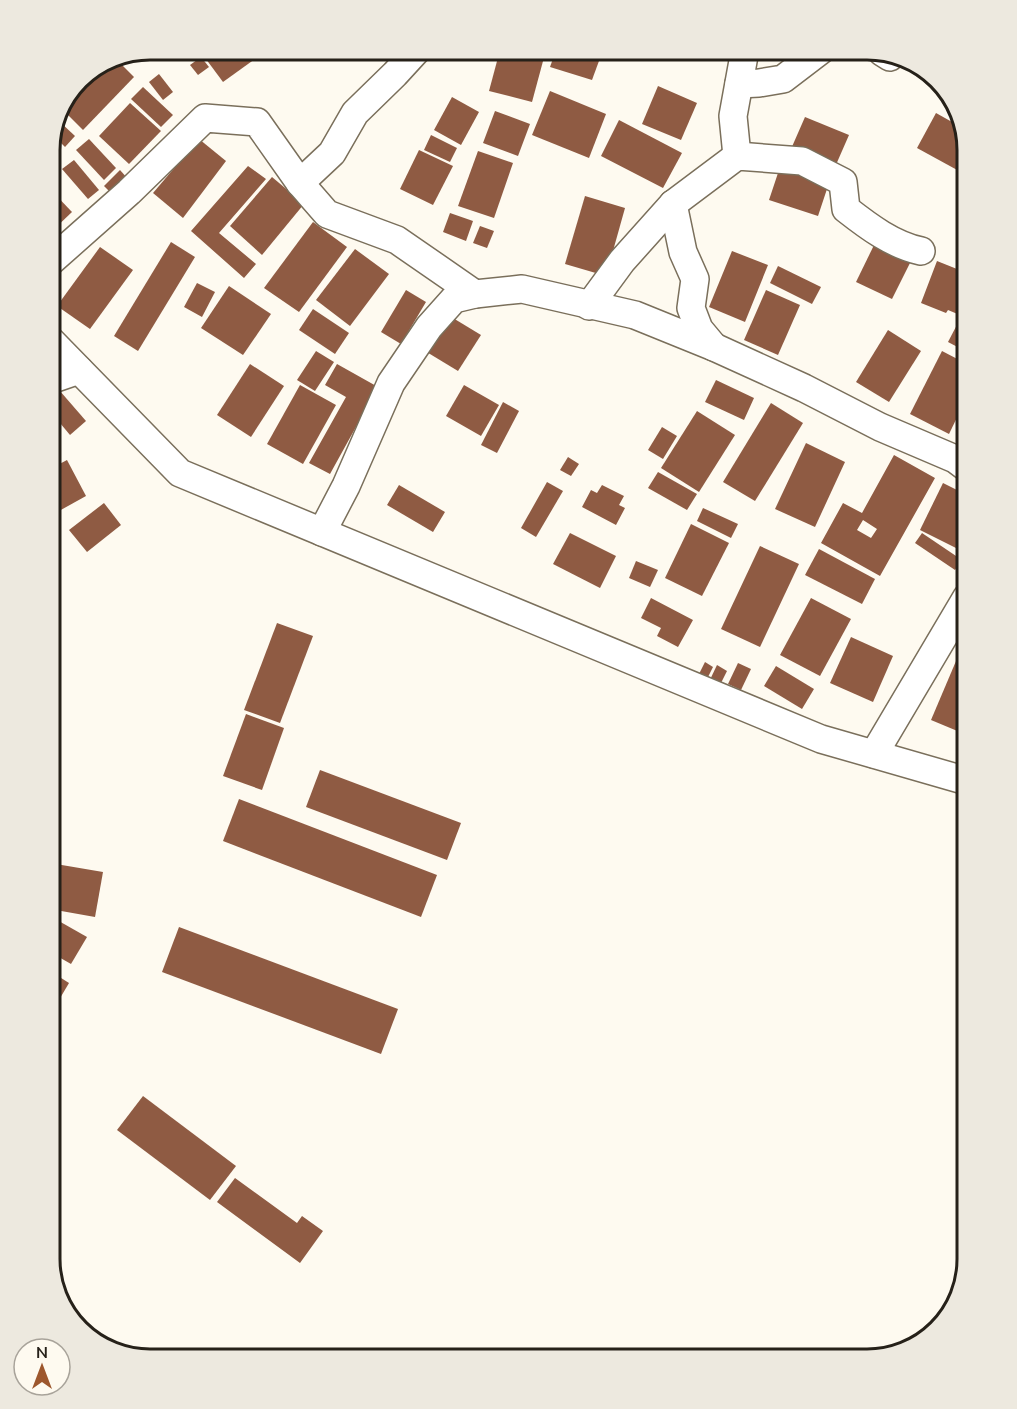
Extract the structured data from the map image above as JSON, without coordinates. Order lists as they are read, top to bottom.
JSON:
{
  "north": "top"
}
